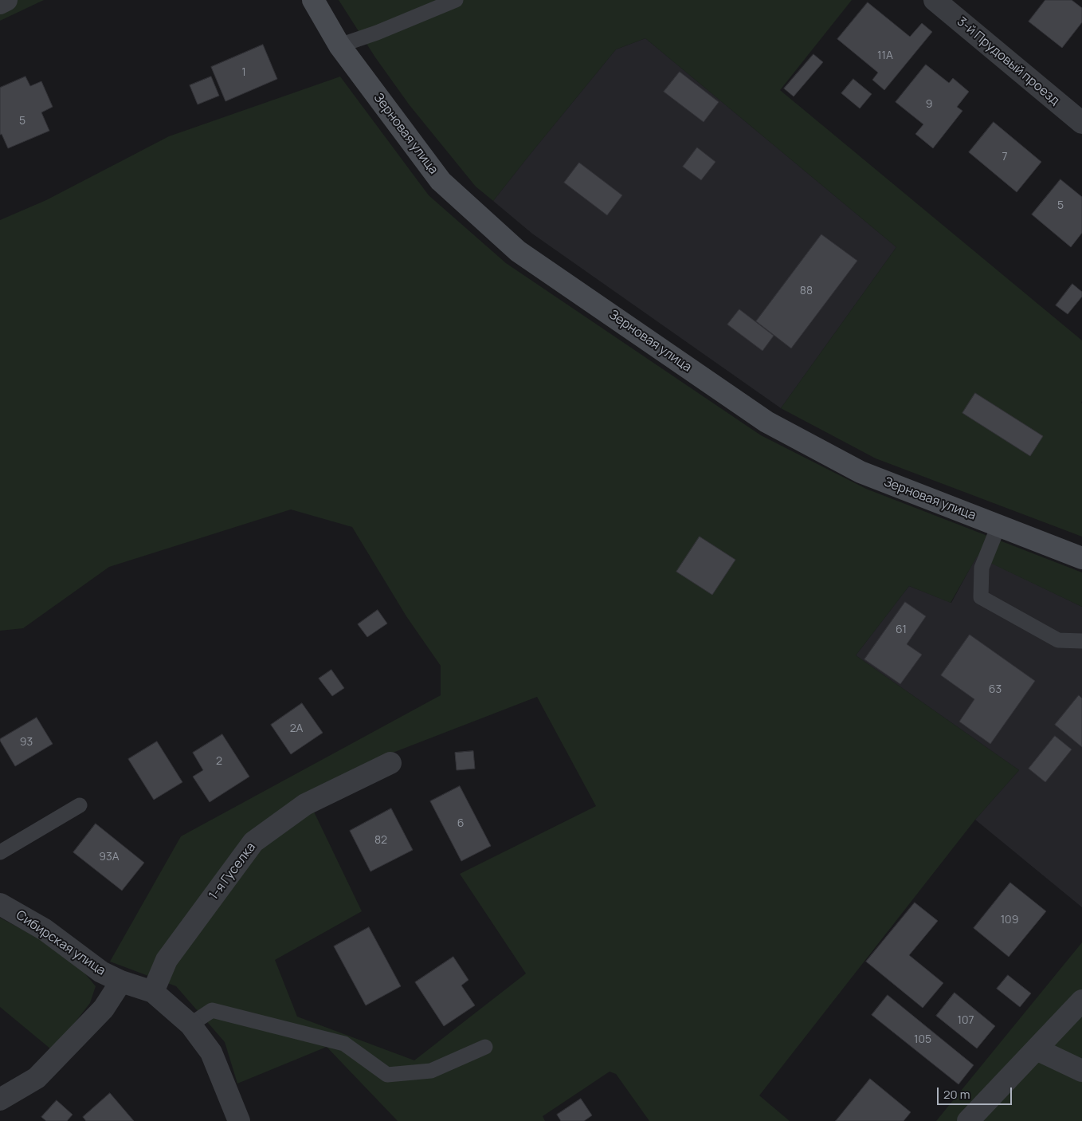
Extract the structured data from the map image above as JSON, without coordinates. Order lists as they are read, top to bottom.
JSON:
{
  "streets": {
    "street": [
      "3-й Прудовый проезд",
      "Зерновая улица",
      "1-я Гуселка",
      "Сибирская улица"
    ]
  },
  "crossings": [
    ["1-я Гуселка", "Сибирская улица"]
  ],
  "house_numbers": [
    "11А",
    "1",
    "9",
    "5",
    "7",
    "5",
    "88",
    "61",
    "63",
    "2А",
    "93",
    "2",
    "6",
    "82",
    "93А",
    "109",
    "107",
    "105"
  ],
  "scale_bar": "20 m"
}
